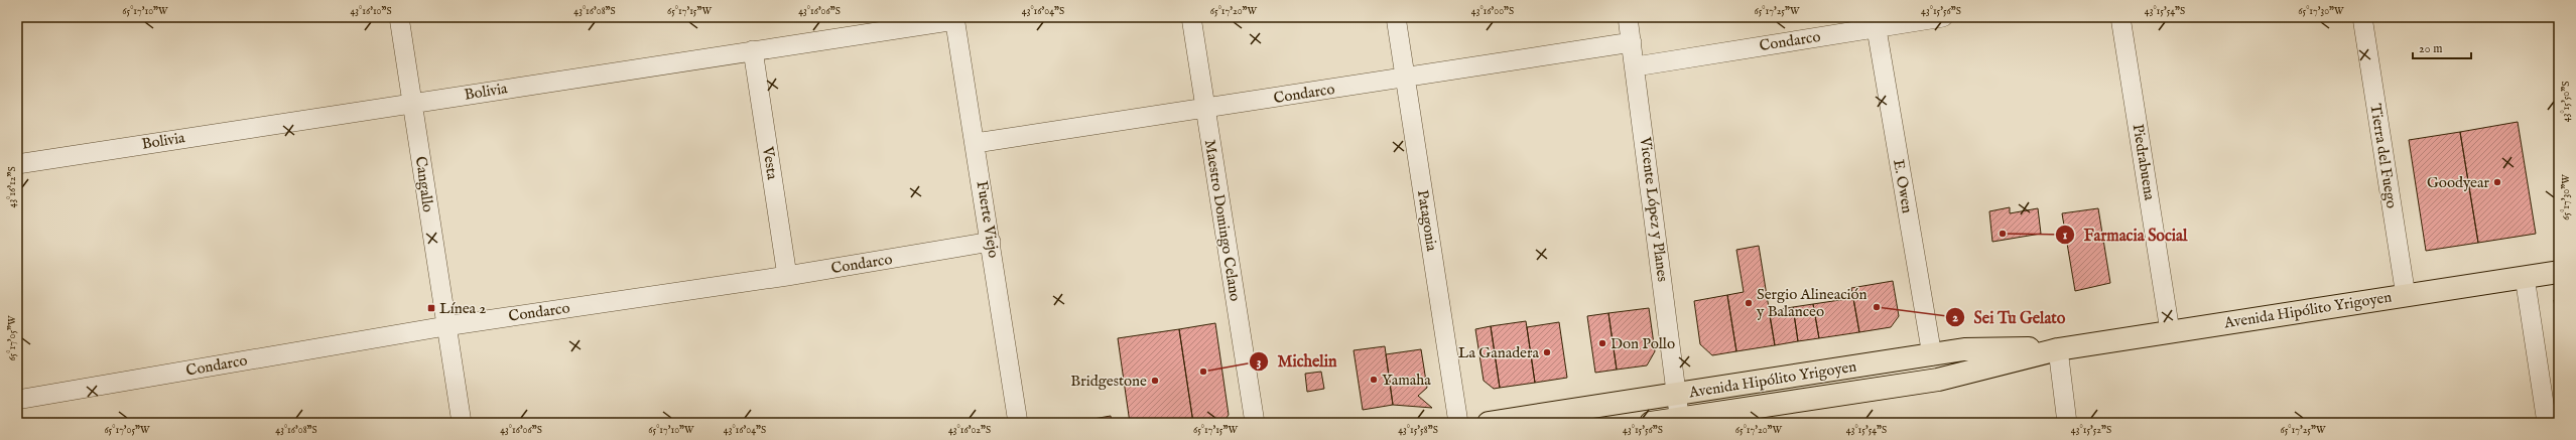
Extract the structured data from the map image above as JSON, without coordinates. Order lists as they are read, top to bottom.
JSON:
{
  "streets": {
    "main road": ["Avenida Hipólito Yrigoyen"],
    "street": [
      "Condarco",
      "Bolivia",
      "Tierra del Fuego",
      "Piedrabuena",
      "Vesta",
      "Cangallo",
      "E. Owen",
      "Vicente López y Planes",
      "Fuerte Viejo",
      "Maestro Domingo Celano",
      "Patagonia"
    ]
  },
  "crossings": [
    ["Condarco", "Vesta"],
    ["Condarco", "Cangallo"],
    ["Condarco", "E. Owen"],
    ["Condarco", "Vicente López y Planes"],
    ["Condarco", "Fuerte Viejo"],
    ["Condarco", "Maestro Domingo Celano"],
    ["Condarco", "Patagonia"],
    ["Bolivia", "Vesta"],
    ["Bolivia", "Cangallo"],
    ["Bolivia", "Fuerte Viejo"],
    ["Tierra del Fuego", "Avenida Hipólito Yrigoyen"],
    ["Piedrabuena", "Avenida Hipólito Yrigoyen"],
    ["E. Owen", "Avenida Hipólito Yrigoyen"],
    ["Vicente López y Planes", "Avenida Hipólito Yrigoyen"]
  ],
  "places": {
    "other": [
      "Goodyear",
      "Farmacia Social",
      "Sergio Alineación y Balanceo",
      "Sei Tu Gelato",
      "Don Pollo",
      "La Ganadera",
      "Michelin",
      "Yamaha",
      "Bridgestone"
    ],
    "transit": ["Línea 2"]
  },
  "scale_bar": "20 m",
  "coordinates": [
    "65°17'10\"W",
    "43°16'10\"S",
    "43°16'08\"S",
    "65°17'15\"W",
    "43°16'06\"S",
    "43°16'04\"S",
    "65°17'20\"W",
    "43°16'00\"S",
    "65°17'25\"W",
    "43°15'56\"S",
    "43°15'54\"S",
    "65°17'30\"W",
    "43°15'50\"S",
    "43°16'12\"S",
    "65°17'05\"W",
    "43°16'02\"S",
    "43°15'58\"S",
    "43°15'52\"S"
  ]
}
